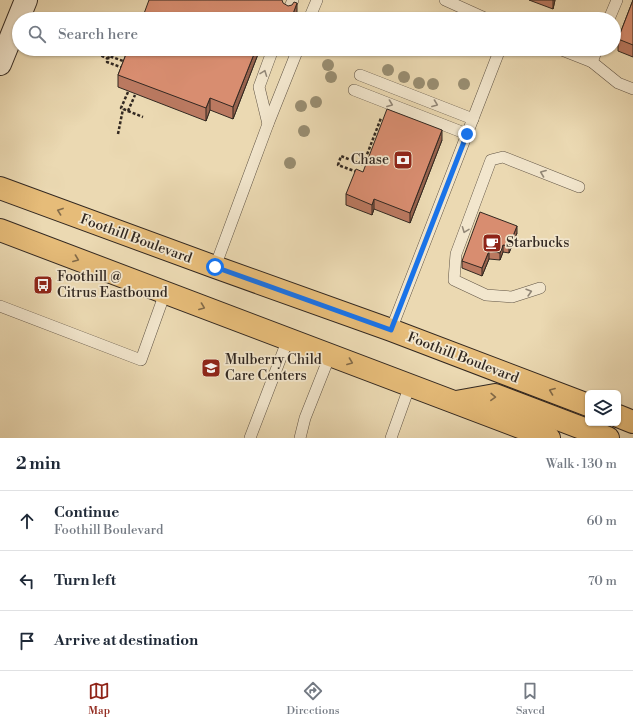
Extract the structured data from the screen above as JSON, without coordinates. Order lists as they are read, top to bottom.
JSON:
{
  "streets": {
    "main road": ["Foothill Boulevard"]
  },
  "places": {
    "bank": ["Chase"],
    "cafe": ["Starbucks"],
    "bus stop": ["Foothill @ Citrus Eastbound"],
    "school or university": ["Mulberry Child Care Centers"]
  },
  "page": {
    "search": "Search here",
    "heading": ["2 min", "Walk · 130 m"],
    "list": [
      ["Continue", "Foothill Boulevard", "60 m"],
      ["Turn left", "70 m"],
      "Arrive at destination"
    ],
    "nav": ["Map", "Directions", "Saved"]
  }
}
